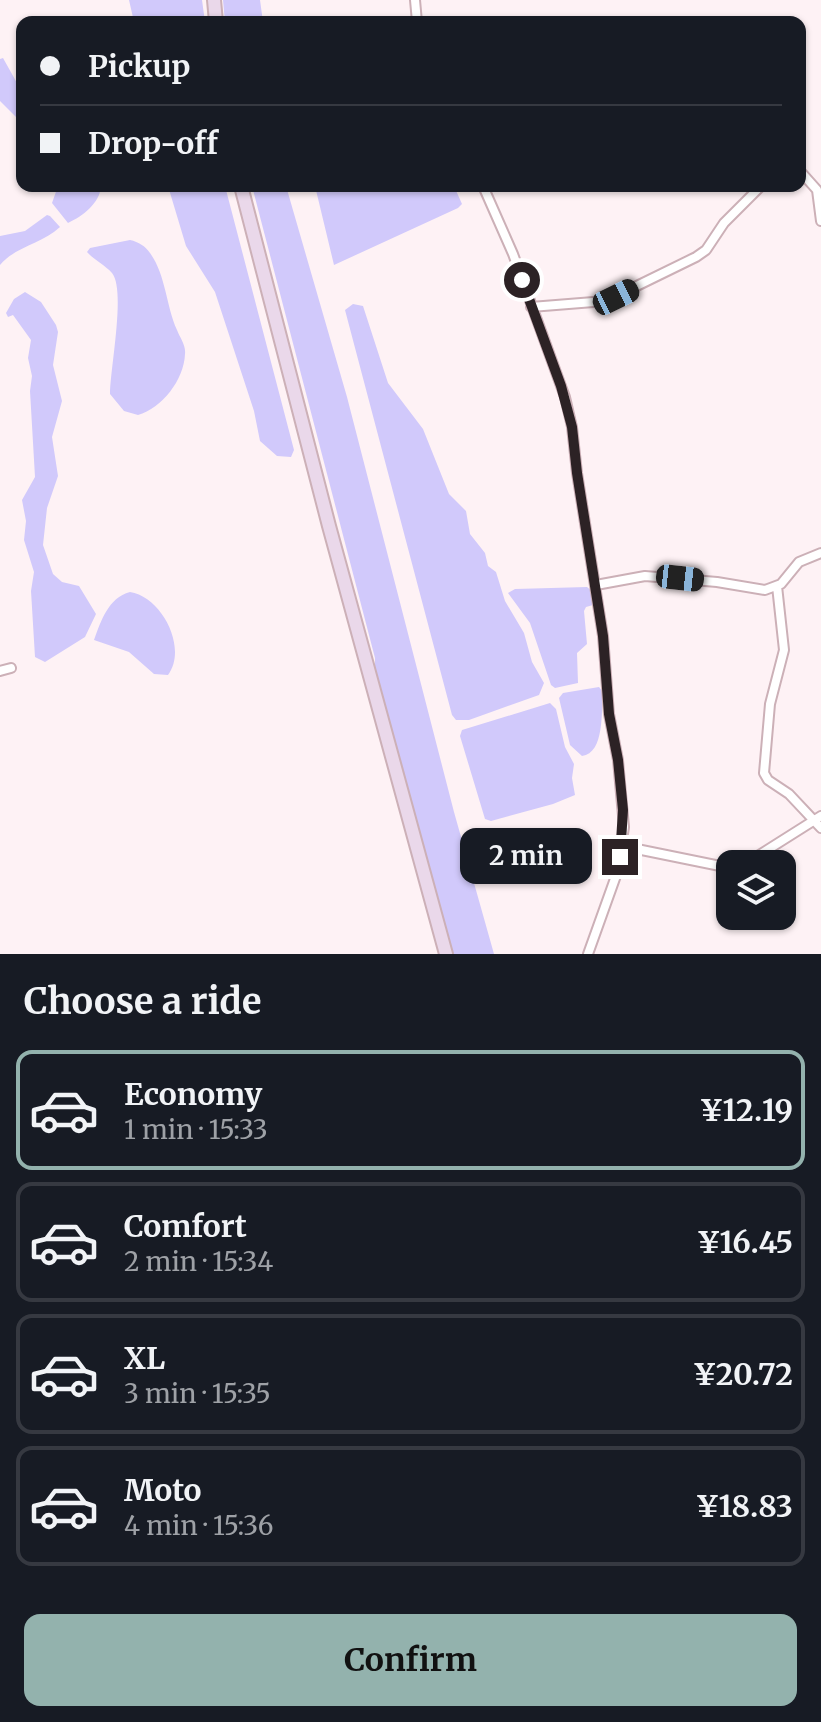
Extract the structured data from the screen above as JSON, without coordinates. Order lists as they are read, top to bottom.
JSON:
{
  "page": {
    "banner": ["Pickup", "Drop-off"],
    "bubble": "2 min",
    "heading": "Choose a ride",
    "list": [
      {
        "name": "Economy",
        "note": "1 min · 15:33",
        "value": "¥12.19"
      },
      {
        "name": "Comfort",
        "note": "2 min · 15:34",
        "value": "¥16.45"
      },
      {
        "name": "XL",
        "note": "3 min · 15:35",
        "value": "¥20.72"
      },
      {
        "name": "Moto",
        "note": "4 min · 15:36",
        "value": "¥18.83"
      }
    ],
    "buttons": "Confirm"
  }
}
